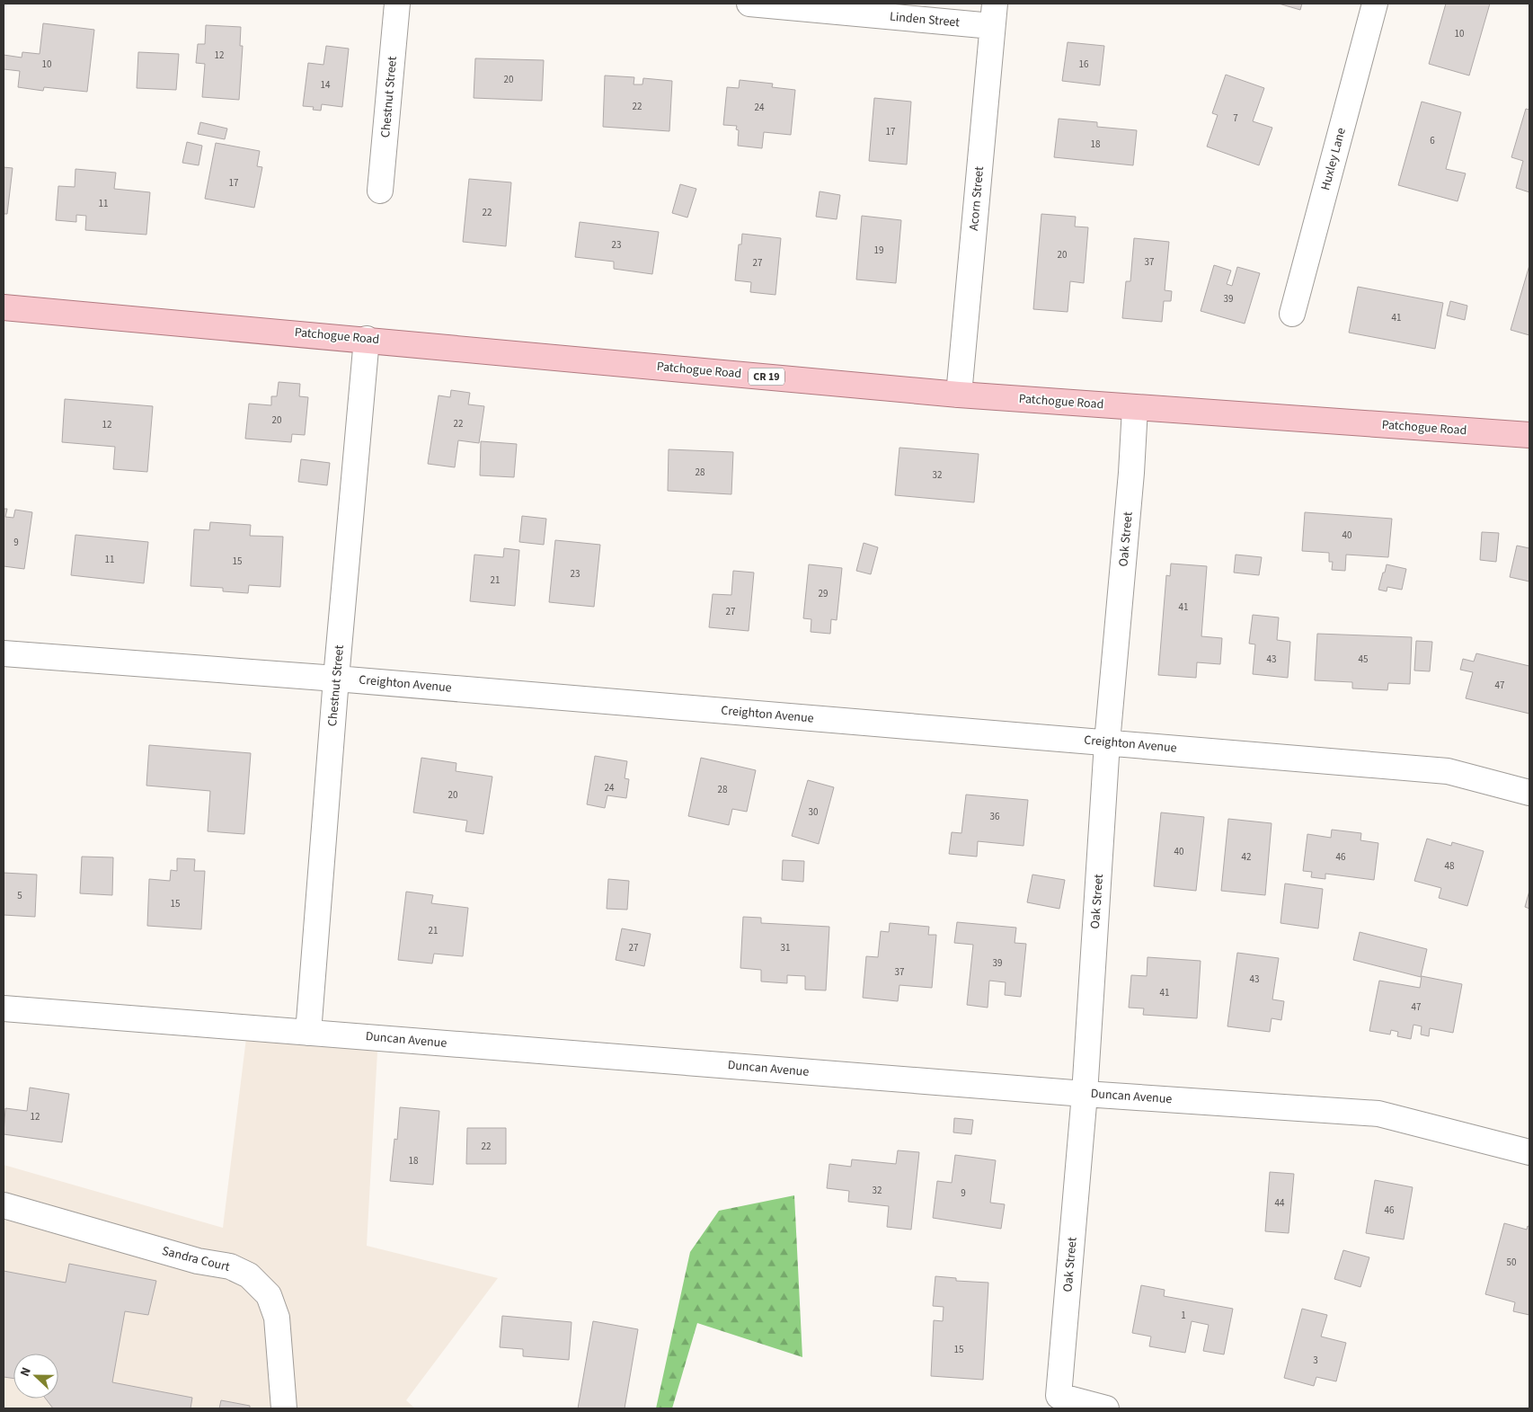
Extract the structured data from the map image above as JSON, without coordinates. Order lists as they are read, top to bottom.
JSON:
{
  "streets": {
    "main road": ["Patchogue Road", "CR 19"],
    "street": [
      "Linden Street",
      "Chestnut Street",
      "Huxley Lane",
      "Acorn Street",
      "Oak Street",
      "Creighton Avenue",
      "Duncan Avenue",
      "Sandra Court"
    ]
  },
  "crossings": [
    ["Linden Street", "Acorn Street"],
    ["Chestnut Street", "Patchogue Road"],
    ["Chestnut Street", "Creighton Avenue"],
    ["Chestnut Street", "Duncan Avenue"],
    ["Acorn Street", "Patchogue Road"],
    ["Patchogue Road", "Oak Street"],
    ["Oak Street", "Creighton Avenue"],
    ["Oak Street", "Duncan Avenue"]
  ],
  "house_numbers": [
    "10",
    "12",
    "10",
    "16",
    "20",
    "14",
    "22",
    "24",
    "7",
    "17",
    "6",
    "18",
    "17",
    "11",
    "22",
    "23",
    "19",
    "20",
    "37",
    "27",
    "39",
    "41",
    "20",
    "22",
    "12",
    "28",
    "32",
    "40",
    "9",
    "11",
    "15",
    "23",
    "21",
    "29",
    "41",
    "27",
    "43",
    "45",
    "47",
    "24",
    "28",
    "20",
    "30",
    "36",
    "40",
    "42",
    "46",
    "48",
    "5",
    "15",
    "21",
    "27",
    "31",
    "39",
    "37",
    "43",
    "41",
    "47",
    "12",
    "22",
    "18",
    "32",
    "9",
    "44",
    "46",
    "50",
    "1",
    "15",
    "3"
  ],
  "north": "left"
}
